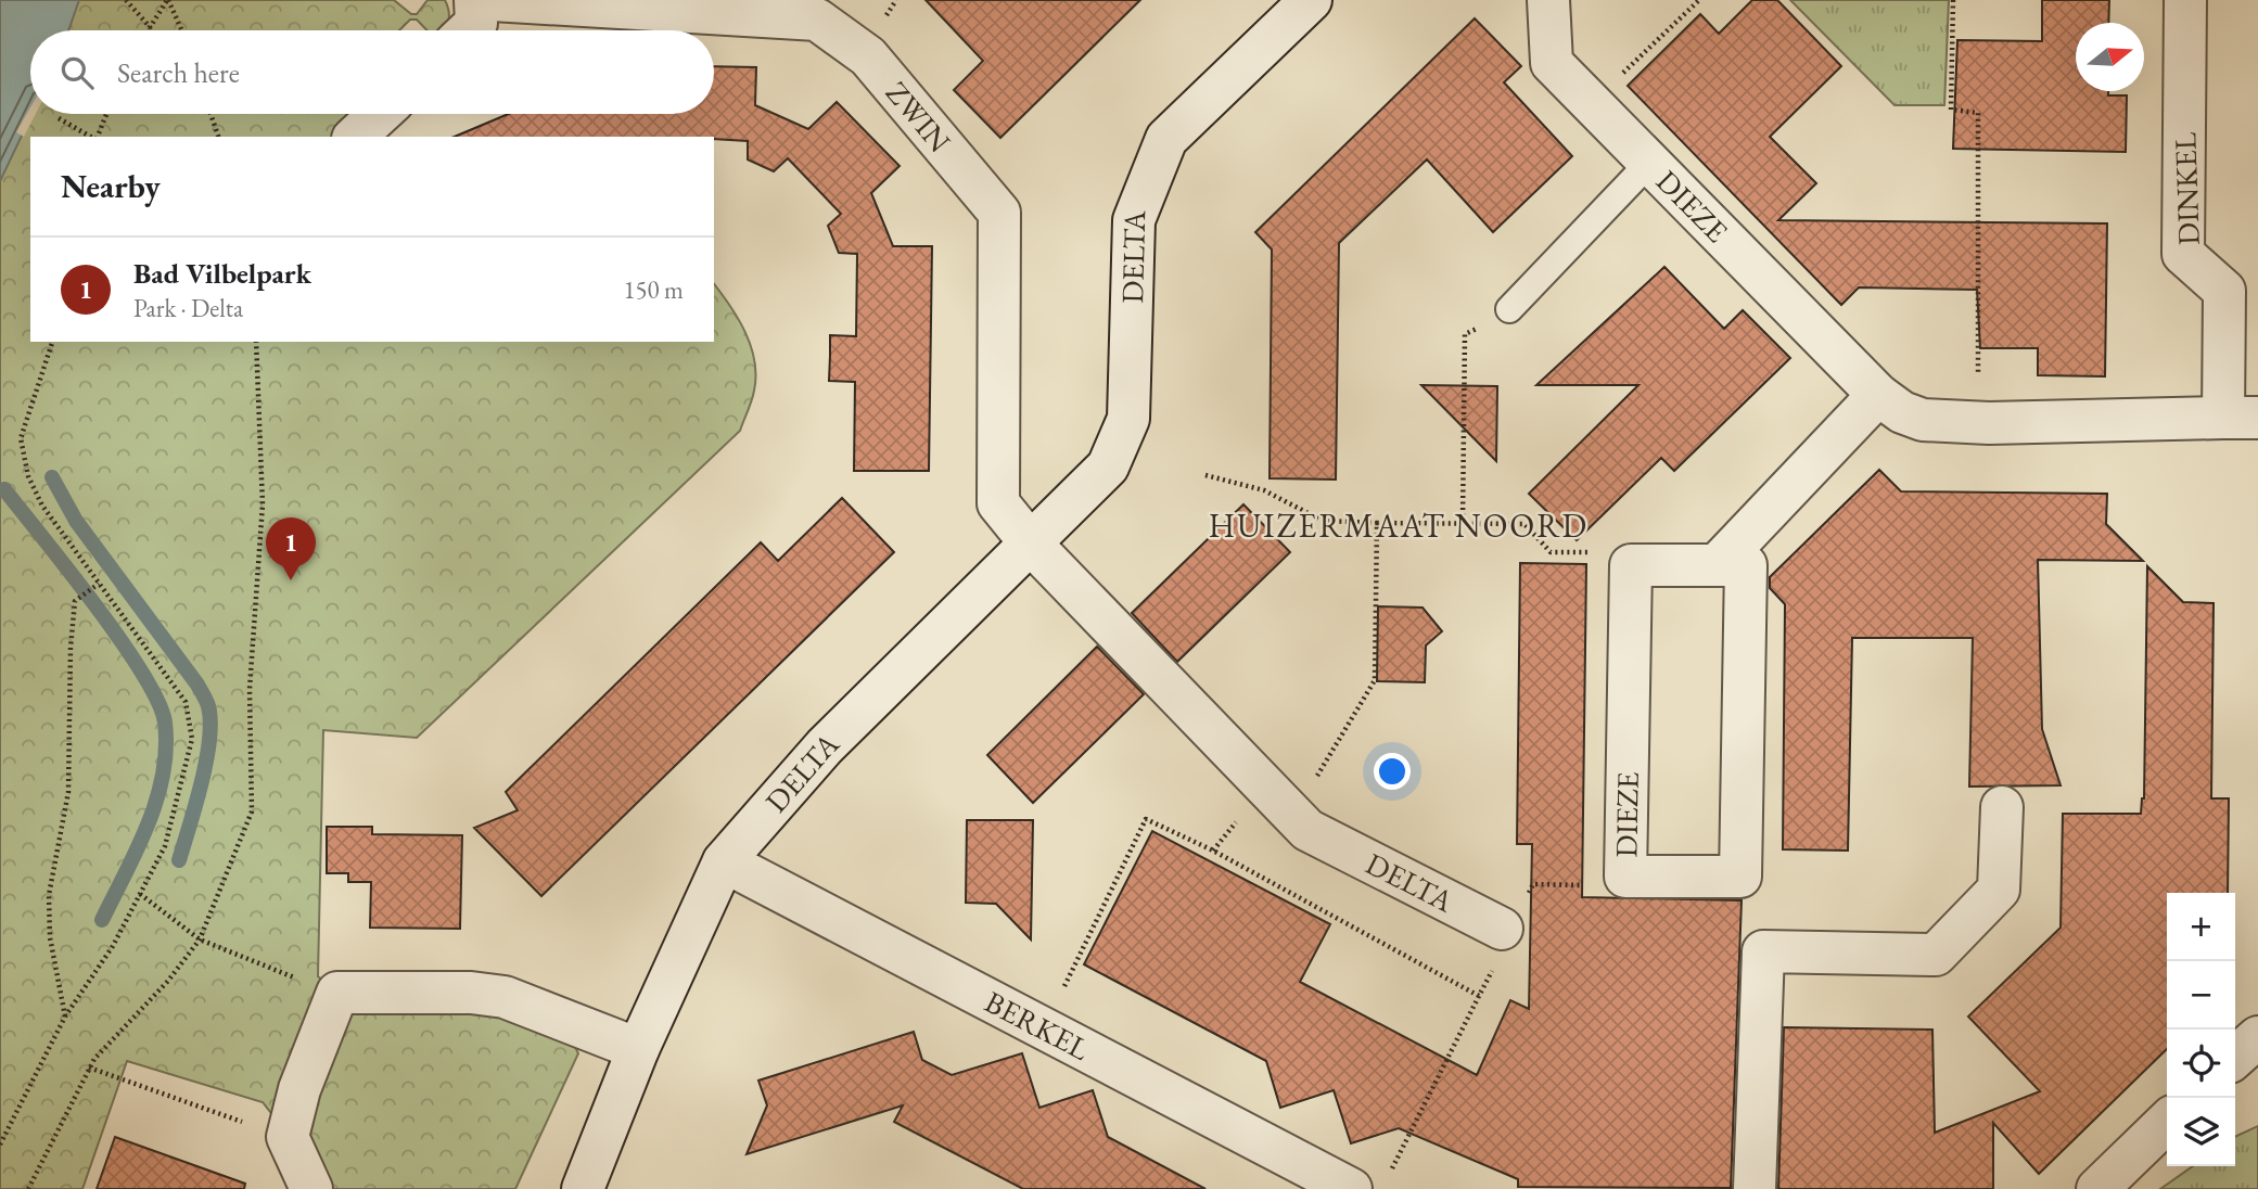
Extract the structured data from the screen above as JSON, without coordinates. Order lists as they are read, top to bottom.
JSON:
{
  "streets": {
    "street": [
      "ZWIN",
      "DINKEL",
      "DIEZE",
      "DELTA",
      "BERKEL"
    ]
  },
  "crossings": [
    ["ZWIN", "DELTA"],
    ["DINKEL", "DIEZE"],
    ["DELTA", "BERKEL"]
  ],
  "districts": ["HUIZERMAAT NOORD"],
  "north": "right",
  "page": {
    "search": "Search here",
    "heading": "Nearby",
    "list": [
      {
        "mark": "1",
        "name": "Bad Vilbelpark",
        "note": "Park · Delta",
        "value": "150 m"
      }
    ],
    "pins": "1",
    "map_buttons": ["+", "−"]
  }
}
